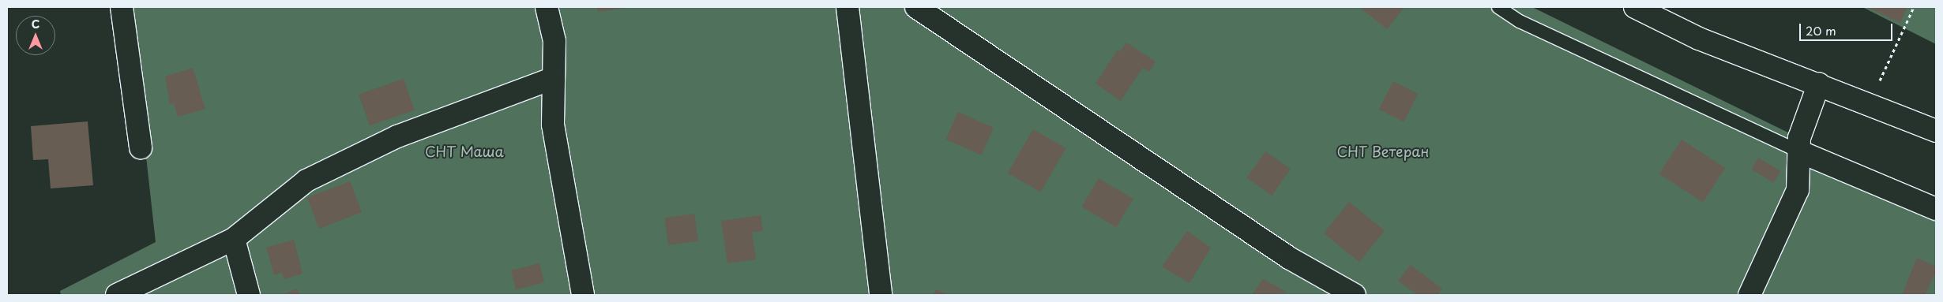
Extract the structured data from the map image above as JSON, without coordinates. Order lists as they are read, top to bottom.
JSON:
{
  "parks": ["СНТ Маша", "СНТ Ветеран"],
  "scale_bar": "20 m",
  "north": "top"
}
